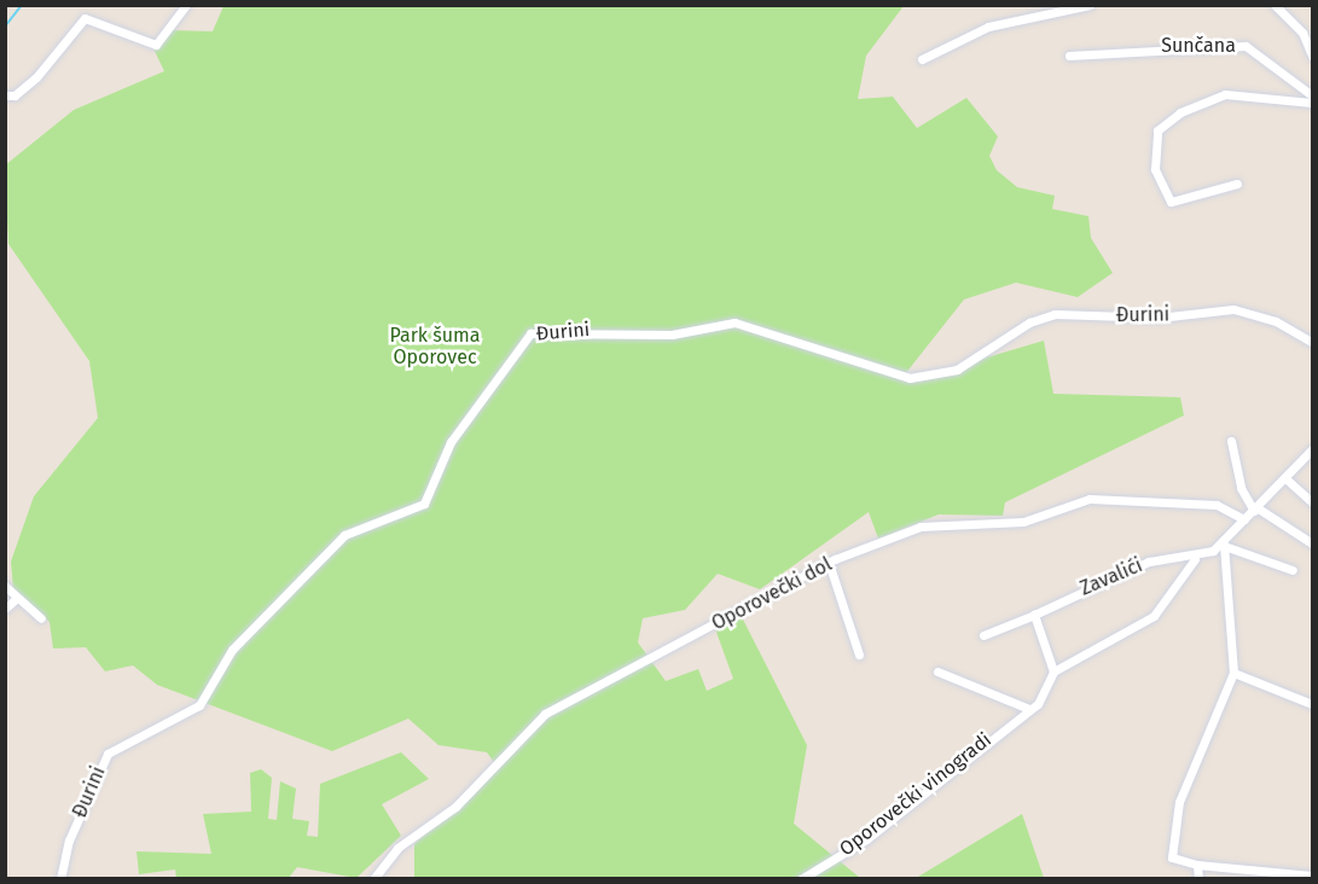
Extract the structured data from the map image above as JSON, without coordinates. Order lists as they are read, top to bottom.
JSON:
{
  "streets": {
    "street": [
      "Sunčana",
      "Đurini",
      "Zavalići",
      "Oporovečki dol",
      "Oporovečki vinogradi"
    ]
  },
  "crossings": [
    ["Zavalići", "Oporovečki vinogradi"],
    ["Oporovečki dol", "Oporovečki vinogradi"]
  ],
  "parks": ["Park šuma Oporovec"]
}
